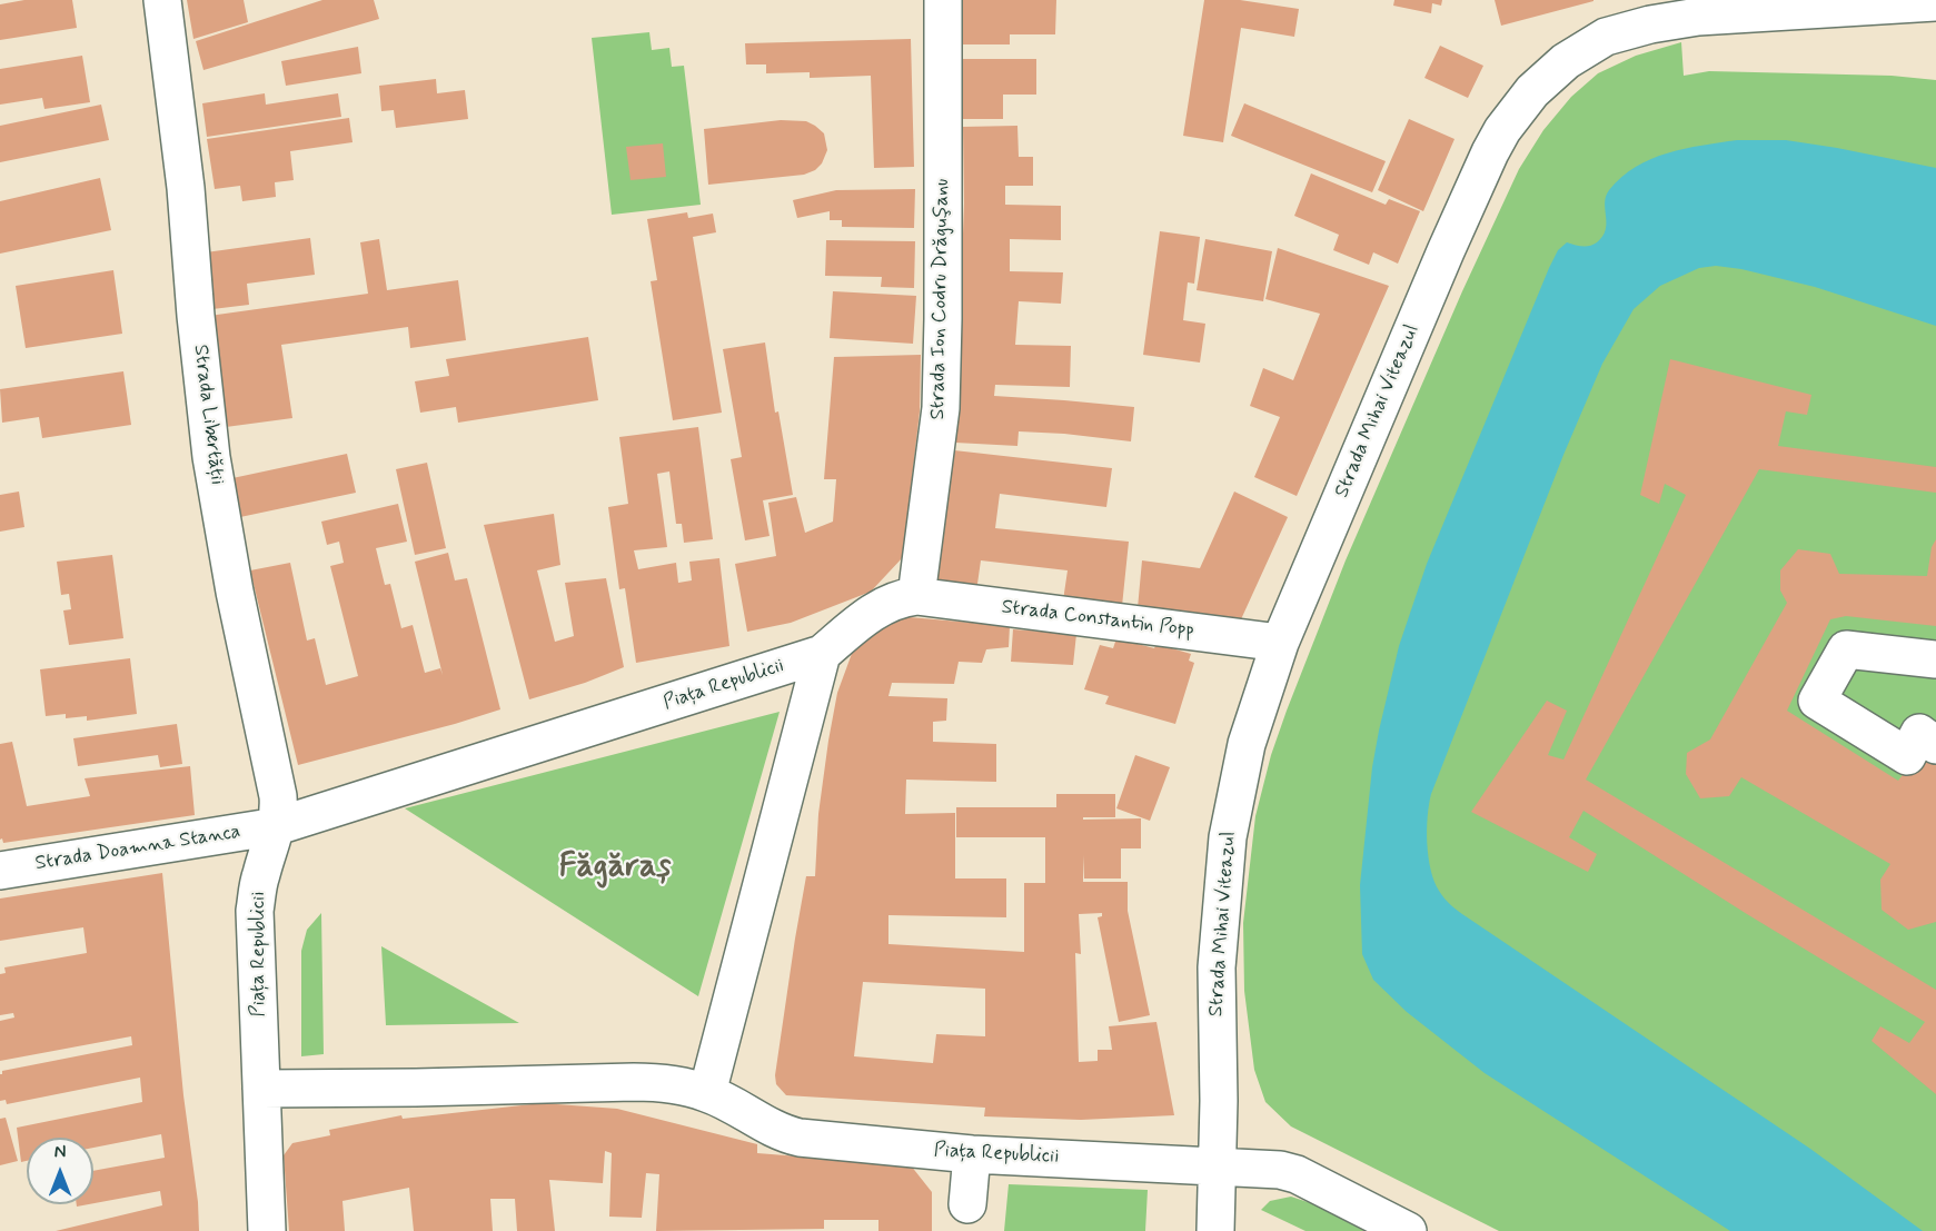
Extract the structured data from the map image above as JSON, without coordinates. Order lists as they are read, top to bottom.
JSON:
{
  "streets": {
    "street": [
      "Strada Ion Codru Drăguşanu",
      "Strada Mihai Viteazul",
      "Strada Libertății",
      "Strada Constantin Popp",
      "Piața Republicii",
      "Strada Doamna Stanca"
    ]
  },
  "crossings": [
    ["Strada Ion Codru Drăguşanu", "Strada Constantin Popp"],
    ["Strada Ion Codru Drăguşanu", "Piața Republicii"],
    ["Strada Mihai Viteazul", "Strada Constantin Popp"],
    ["Strada Mihai Viteazul", "Piața Republicii"],
    ["Strada Libertății", "Piața Republicii"],
    ["Strada Libertății", "Strada Doamna Stanca"],
    ["Strada Constantin Popp", "Piața Republicii"],
    ["Piața Republicii", "Strada Doamna Stanca"]
  ],
  "districts": ["Făgăraș"],
  "north": "top"
}
